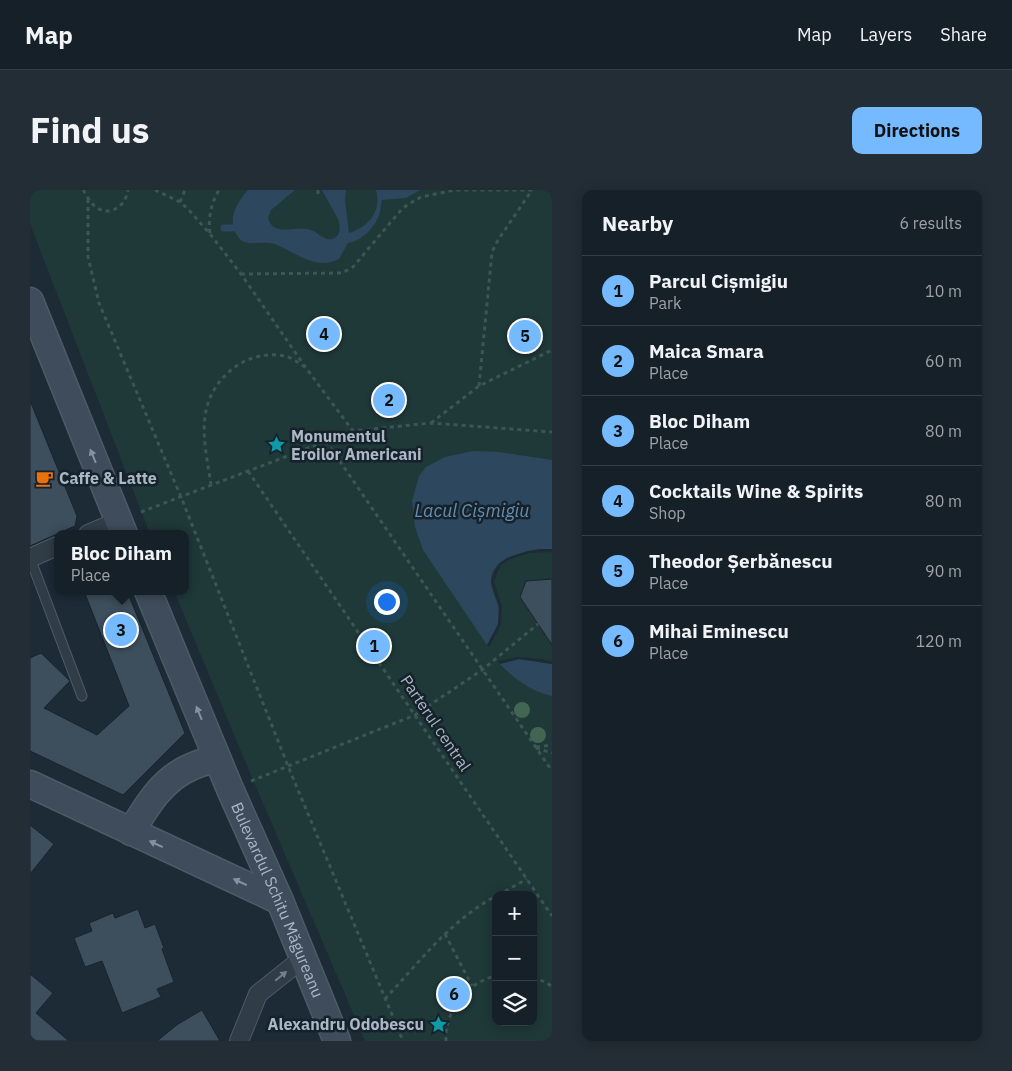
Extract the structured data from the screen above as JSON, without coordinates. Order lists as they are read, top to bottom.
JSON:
{
  "streets": {
    "main road": ["Bulevardul Schitu Măgureanu"],
    "path": ["Parterul central"]
  },
  "one_way": ["Bulevardul Schitu Măgureanu"],
  "water": ["Lacul Cișmigiu"],
  "places": {
    "place": ["Monumentul Eroilor Americani", "Alexandru Odobescu"],
    "cafe": ["Caffe & Latte"]
  },
  "page": {
    "header": "Map",
    "nav": ["Map", "Layers", "Share"],
    "title": "Find us",
    "buttons": "Directions",
    "heading": ["Nearby", "6 results"],
    "list": [
      {
        "mark": "1",
        "name": "Parcul Cișmigiu",
        "note": "Park",
        "value": "10 m"
      },
      {
        "mark": "2",
        "name": "Maica Smara",
        "note": "Place",
        "value": "60 m"
      },
      {
        "mark": "3",
        "name": "Bloc Diham",
        "note": "Place",
        "value": "80 m"
      },
      {
        "mark": "4",
        "name": "Cocktails Wine & Spirits",
        "note": "Shop",
        "value": "80 m"
      },
      {
        "mark": "5",
        "name": "Theodor Șerbănescu",
        "note": "Place",
        "value": "90 m"
      },
      {
        "mark": "6",
        "name": "Mihai Eminescu",
        "note": "Place",
        "value": "120 m"
      }
    ],
    "pins": [
      "4",
      "5",
      "2",
      "3",
      "1",
      "6"
    ],
    "popup": ["Bloc Diham", "Place"],
    "map_buttons": ["+", "−"]
  }
}
